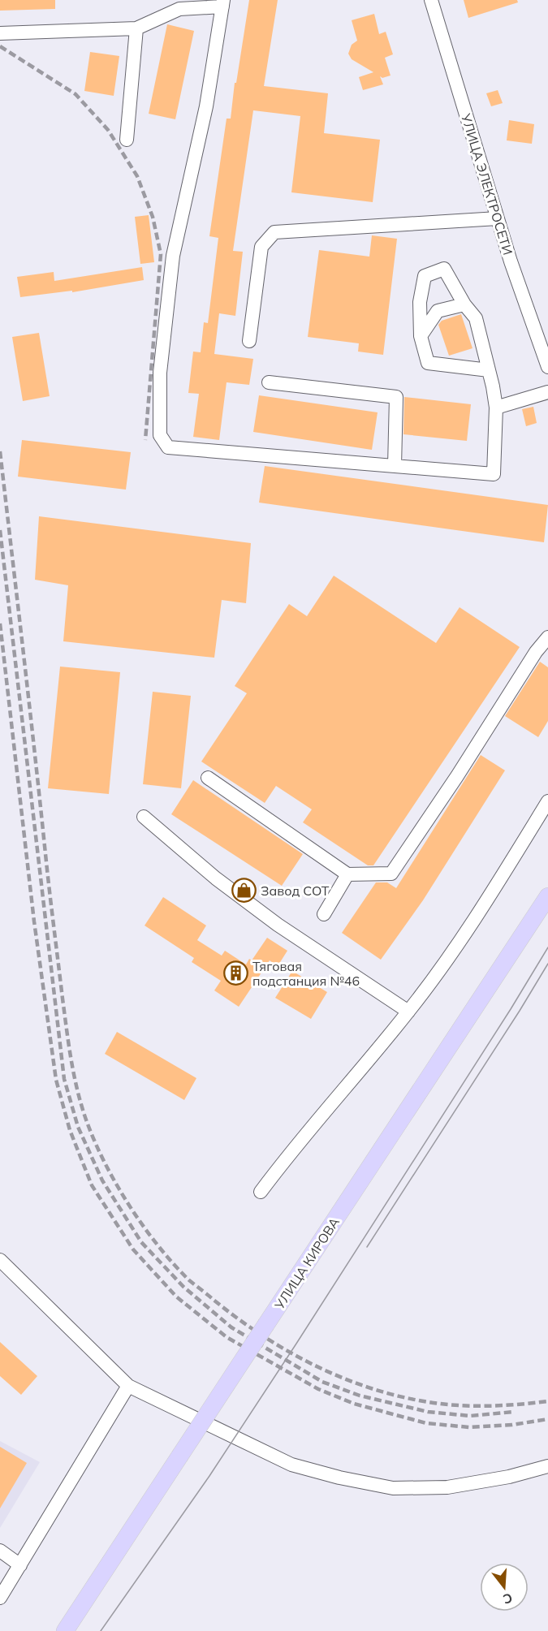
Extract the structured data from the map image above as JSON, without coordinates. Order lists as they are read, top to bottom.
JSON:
{
  "streets": {
    "main road": ["УЛИЦА КИРОВА"],
    "street": ["УЛИЦА ЭЛЕКТРОСЕТИ"]
  },
  "places": {
    "shop": ["Завод СОТ"],
    "building": ["Тяговая подстанция №46"]
  },
  "north": "bottom"
}
